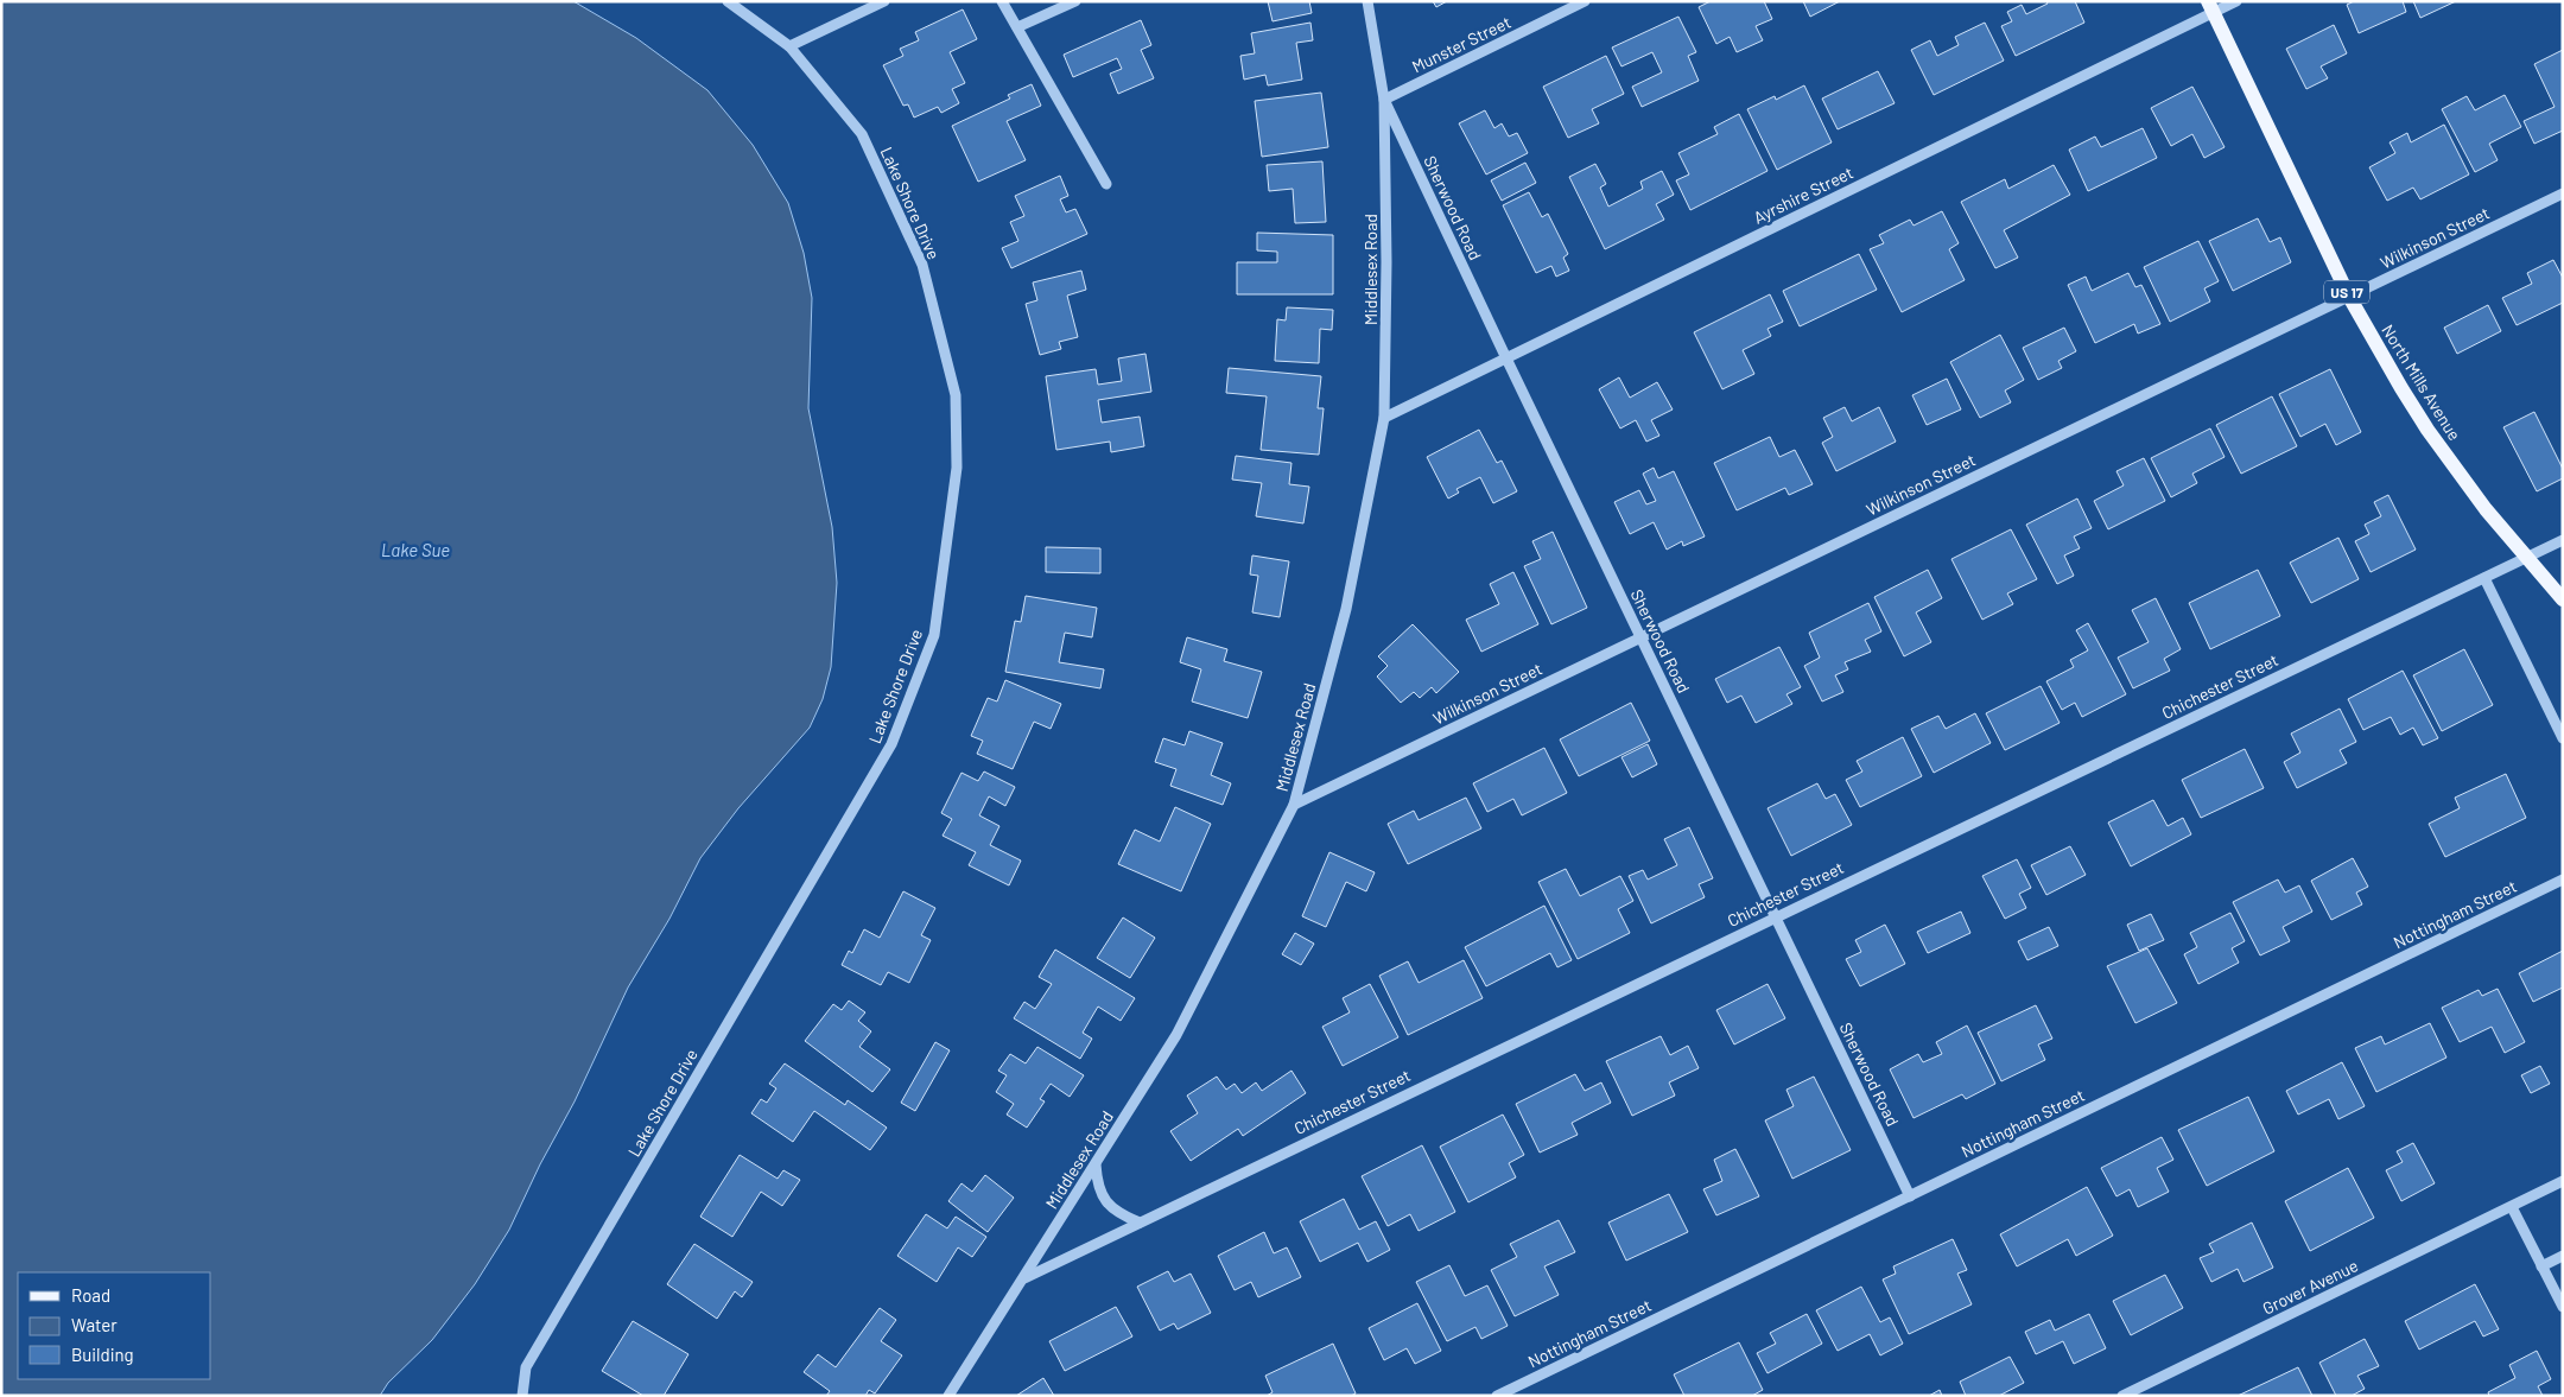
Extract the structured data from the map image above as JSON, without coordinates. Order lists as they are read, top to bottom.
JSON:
{
  "streets": {
    "main road": ["US 17", "North Mills Avenue"],
    "street": [
      "Munster Street",
      "Ayrshire Street",
      "Lake Shore Drive",
      "Sherwood Road",
      "Wilkinson Street",
      "Middlesex Road",
      "Chichester Street",
      "Nottingham Street",
      "Grover Avenue"
    ]
  },
  "crossings": [
    ["Munster Street", "Sherwood Road"],
    ["Munster Street", "Middlesex Road"],
    ["Ayrshire Street", "Sherwood Road"],
    ["Ayrshire Street", "Middlesex Road"],
    ["Ayrshire Street", "North Mills Avenue"],
    ["Sherwood Road", "Wilkinson Street"],
    ["Sherwood Road", "Middlesex Road"],
    ["Sherwood Road", "Chichester Street"],
    ["Sherwood Road", "Nottingham Street"],
    ["Wilkinson Street", "Middlesex Road"],
    ["Wilkinson Street", "North Mills Avenue"],
    ["Middlesex Road", "Chichester Street"],
    ["North Mills Avenue", "Chichester Street"]
  ],
  "water": ["Lake Sue"],
  "legend": ["Road", "Water", "Building"]
}
